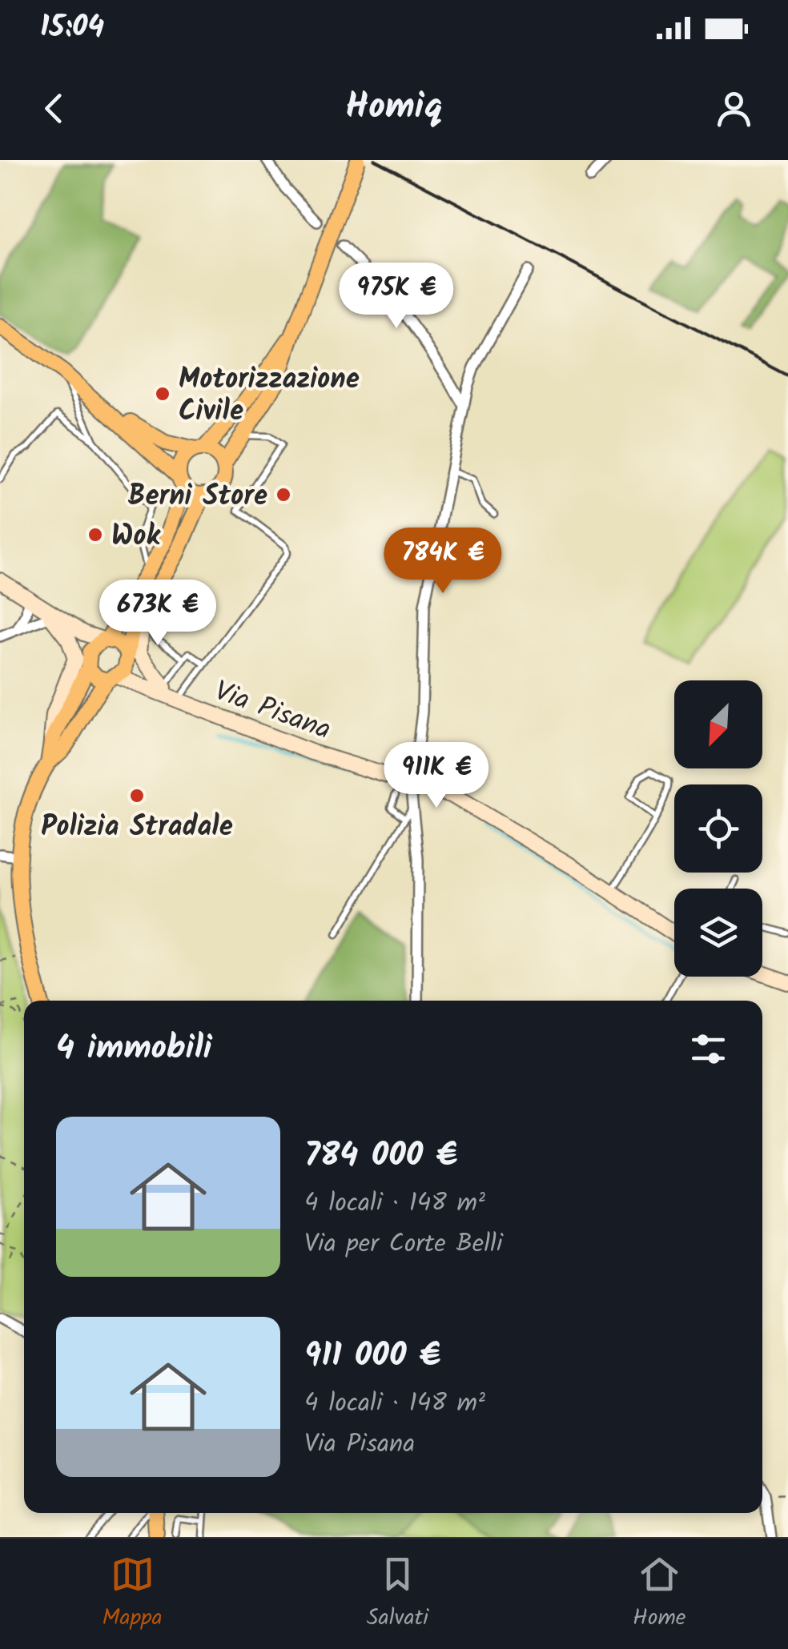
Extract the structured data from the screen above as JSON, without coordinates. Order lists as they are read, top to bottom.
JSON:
{
  "streets": {
    "main road": ["Via Pisana"]
  },
  "places": [
    "Motorizzazione Civile",
    "Berni Store",
    "Wok",
    "Polizia Stradale"
  ],
  "north": "bottom left",
  "page": {
    "status": "15:04",
    "header": "Homiq",
    "price": [
      "975K €",
      "784K €",
      "673K €",
      "911K €"
    ],
    "heading": "4 immobili",
    "list": [
      {
        "name": "784 000 €",
        "note": "4 locali · 148 m² · Via per Corte Belli"
      },
      {
        "name": "911 000 €",
        "note": "4 locali · 148 m² · Via Pisana"
      }
    ],
    "tabs": ["Mappa", "Salvati", "Home"]
  }
}
